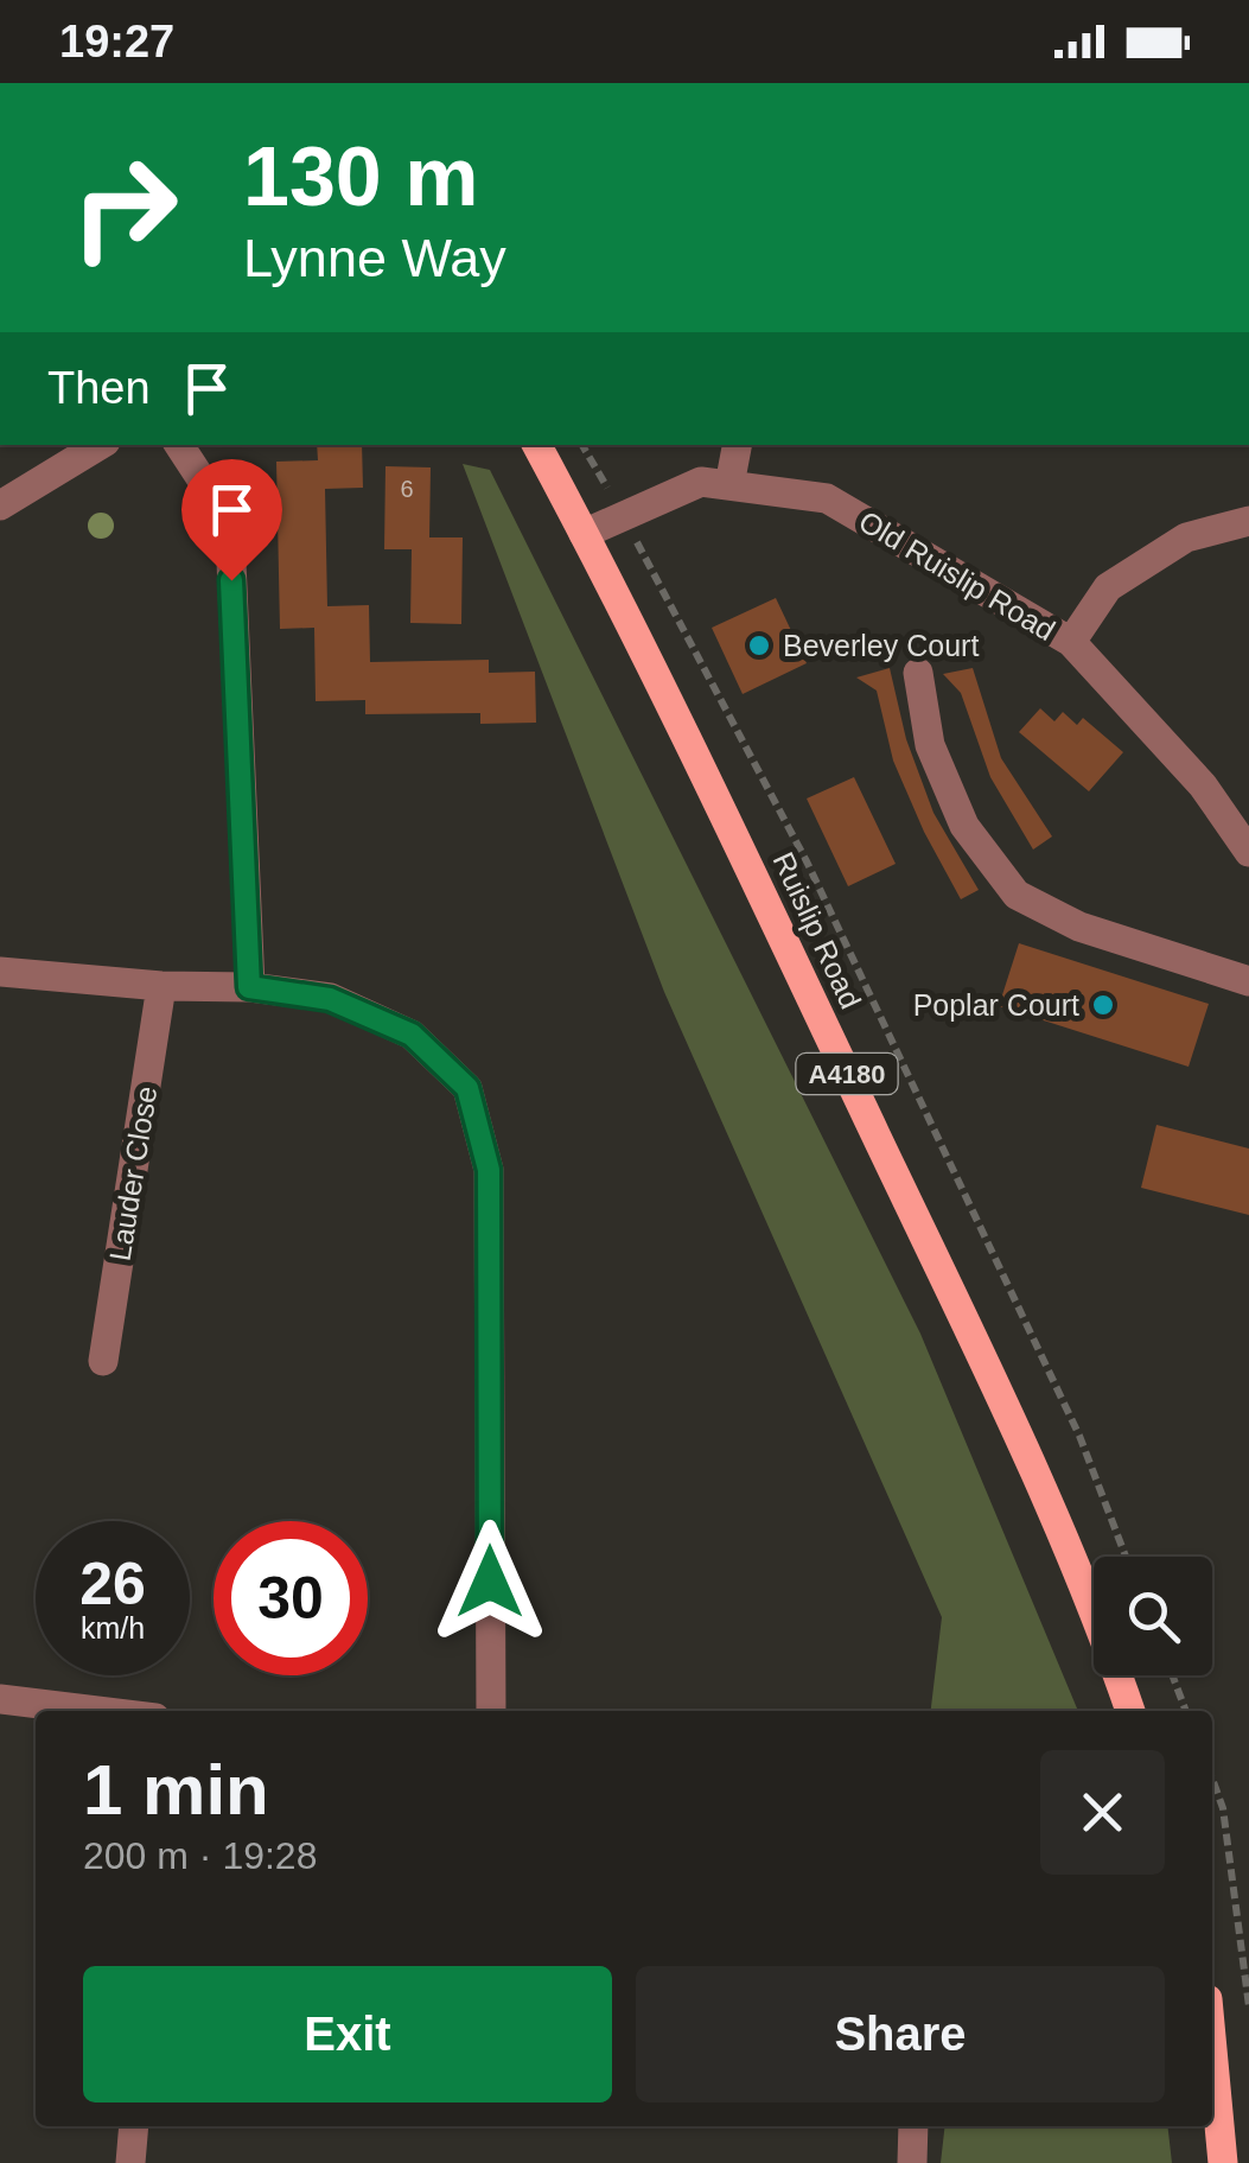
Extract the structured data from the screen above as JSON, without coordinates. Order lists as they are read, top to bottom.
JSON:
{
  "streets": {
    "main road": ["Ruislip Road", "A4180"],
    "street": ["Old Ruislip Road", "Lauder Close"]
  },
  "crossings": [
    ["Old Ruislip Road", "Ruislip Road"]
  ],
  "places": ["Beverley Court", "Poplar Court"],
  "house_numbers": ["6"],
  "page": {
    "status": "19:27",
    "turn": ["130 m", "Lynne Way"],
    "then": "Then",
    "speed": "26 km/h",
    "limit": "30",
    "heading": ["1 min", "200 m · 19:28"],
    "buttons": ["Exit", "Share"]
  }
}
